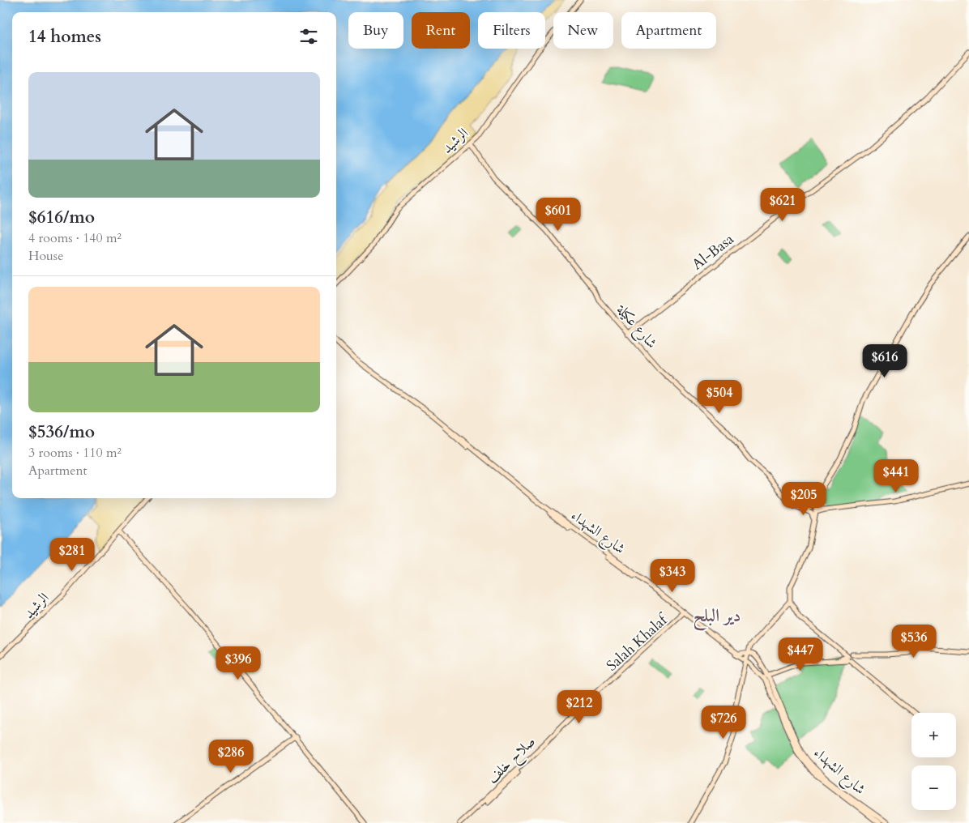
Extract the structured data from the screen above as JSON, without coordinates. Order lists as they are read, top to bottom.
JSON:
{
  "streets": {
    "street": [
      "الرشيد",
      "Al-Basa",
      "شارع عكيلة",
      "شارع الشهداء",
      "Salah Khalaf"
    ]
  },
  "crossings": [
    ["الرشيد", "شارع عكيلة"],
    ["Al-Basa", "شارع عكيلة"],
    ["شارع الشهداء", "Salah Khalaf"]
  ],
  "districts": ["دير البلح"],
  "page": {
    "chip": [
      "Buy",
      "Rent",
      "Filters",
      "New",
      "Apartment"
    ],
    "heading": "14 homes",
    "list": [
      {
        "name": "$616/mo",
        "note": "4 rooms · 140 m² · House"
      },
      {
        "name": "$536/mo",
        "note": "3 rooms · 110 m² · Apartment"
      }
    ],
    "price": [
      "$621",
      "$601",
      "$616",
      "$504",
      "$441",
      "$205",
      "$281",
      "$343",
      "$536",
      "$447",
      "$396",
      "$212",
      "$726",
      "$286"
    ],
    "map_buttons": ["+", "−"]
  }
}
